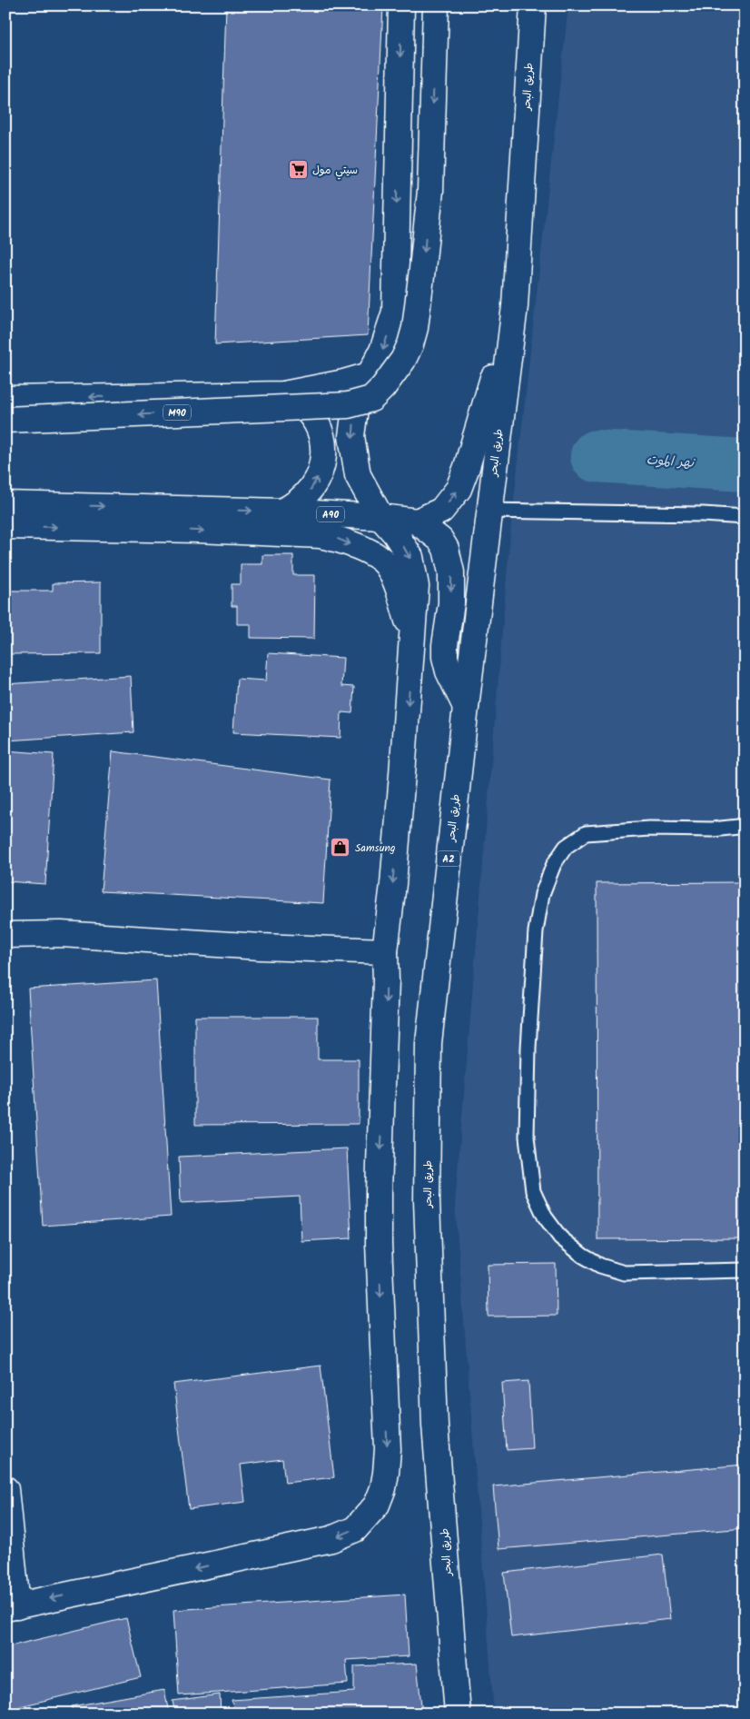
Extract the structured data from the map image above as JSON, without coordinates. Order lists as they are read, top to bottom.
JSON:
{
  "streets": {
    "main road": [
      "طريق البحر",
      "M90",
      "A90",
      "A2"
    ]
  },
  "water": ["نهر الموت"],
  "places": {
    "supermarket": ["سيتي مول"],
    "shop": ["Samsung"]
  }
}
